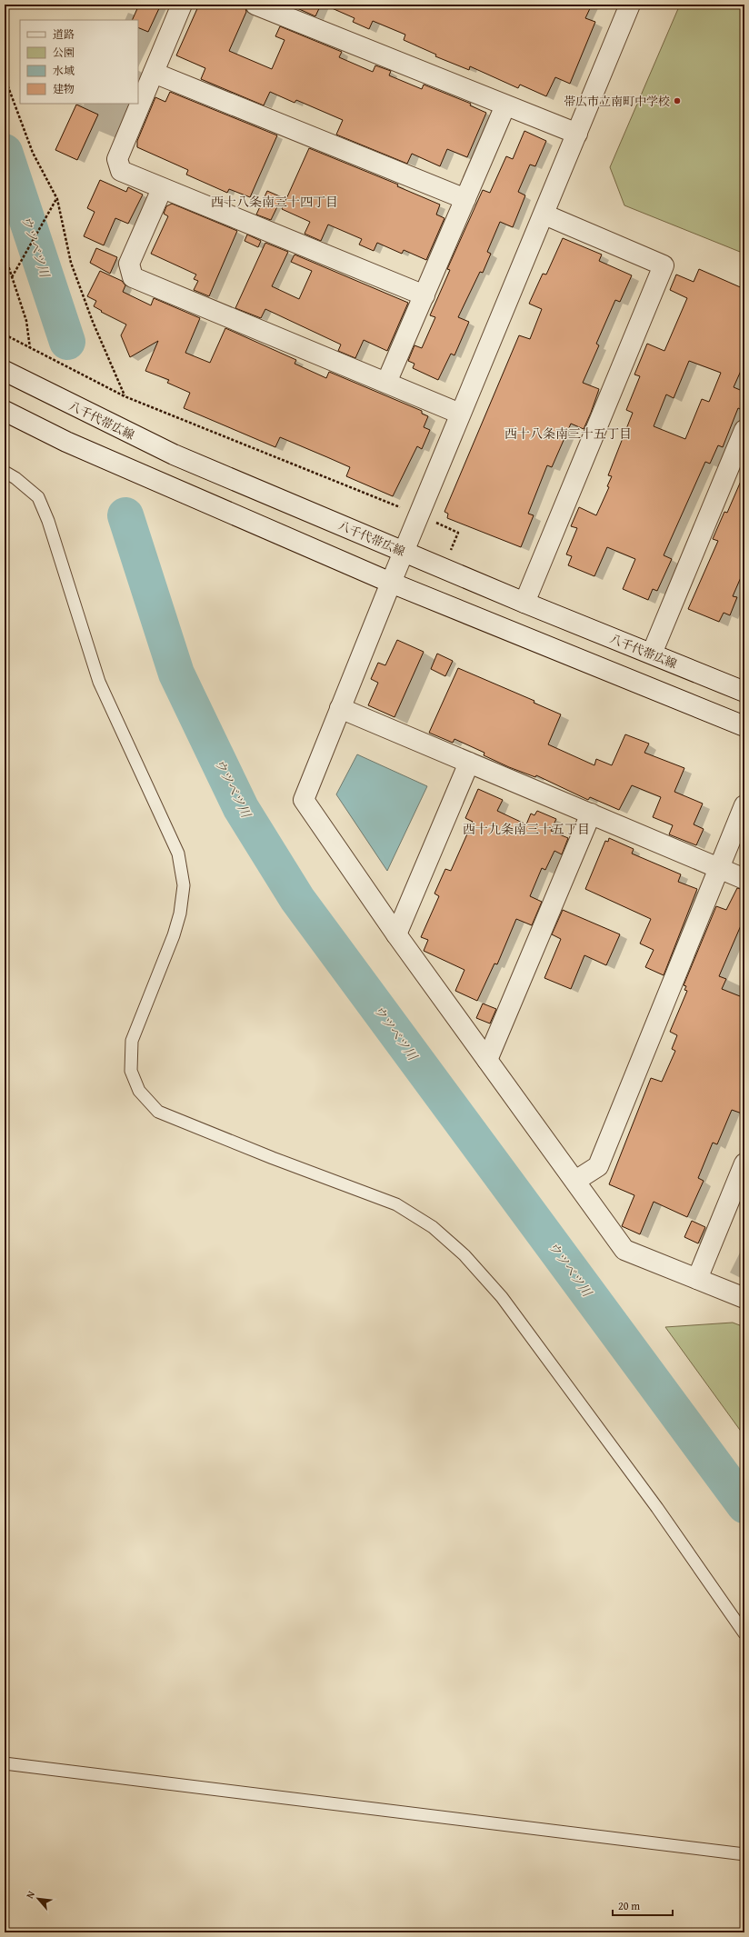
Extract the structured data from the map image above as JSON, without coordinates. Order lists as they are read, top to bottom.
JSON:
{
  "streets": {
    "street": ["八千代帯広線"]
  },
  "districts": ["西十八条南三十四丁目", "西十八条南三十五丁目", "西十九条南三十五丁目"],
  "water": ["ウツベツ川"],
  "places": ["帯広市立南町中学校"],
  "legend": [
    "道路",
    "公園",
    "水域",
    "建物"
  ],
  "scale_bar": "20 m",
  "north": "top left"
}
